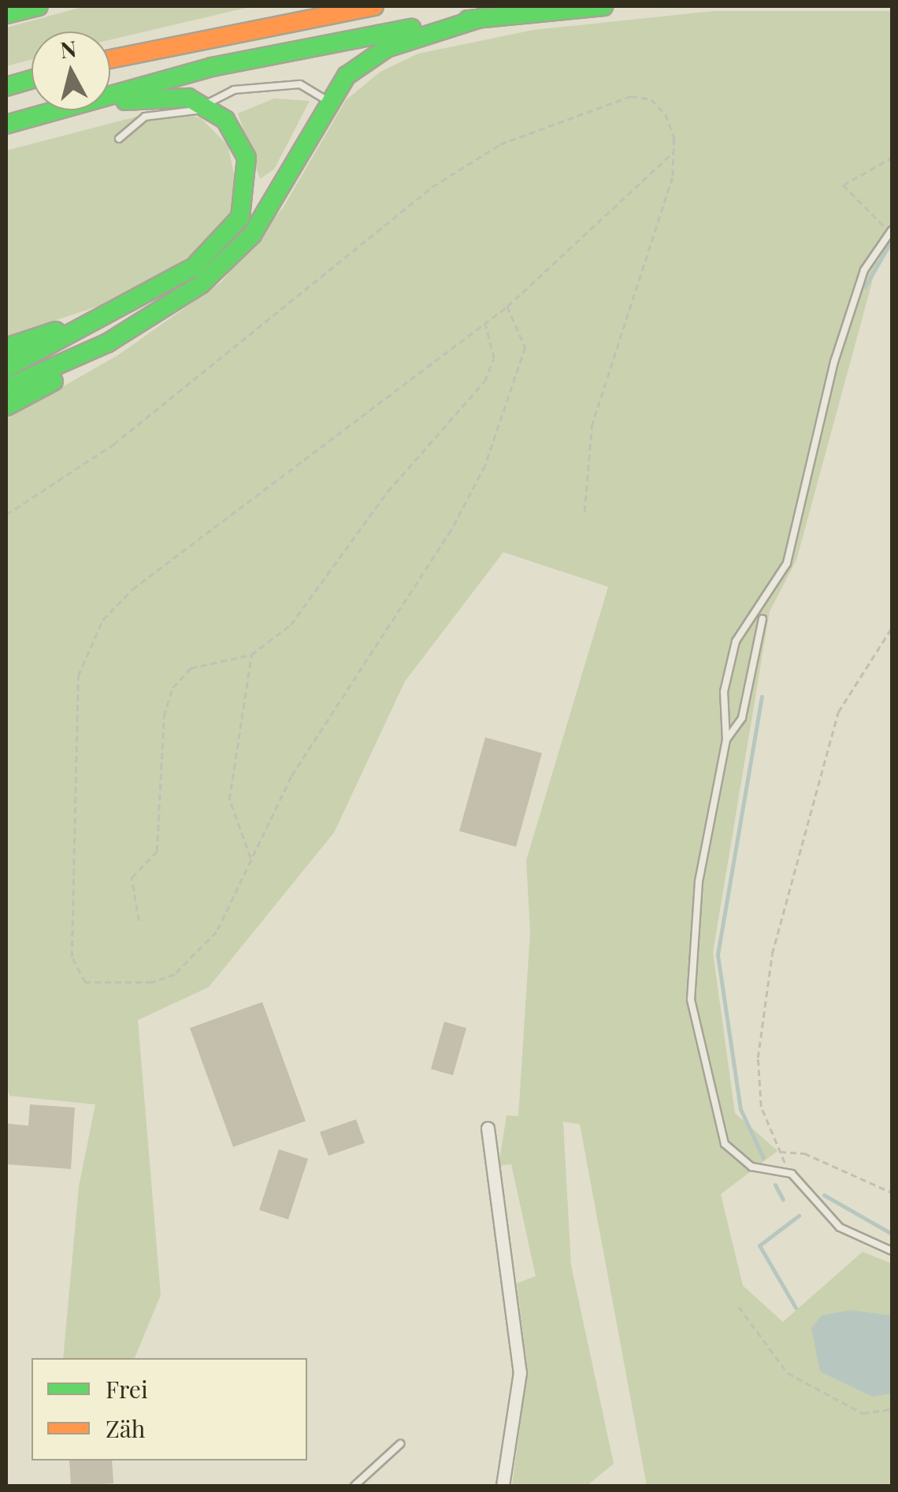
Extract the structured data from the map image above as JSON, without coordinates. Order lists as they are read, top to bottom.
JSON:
{
  "legend": ["Frei", "Zäh"],
  "north": "top"
}
